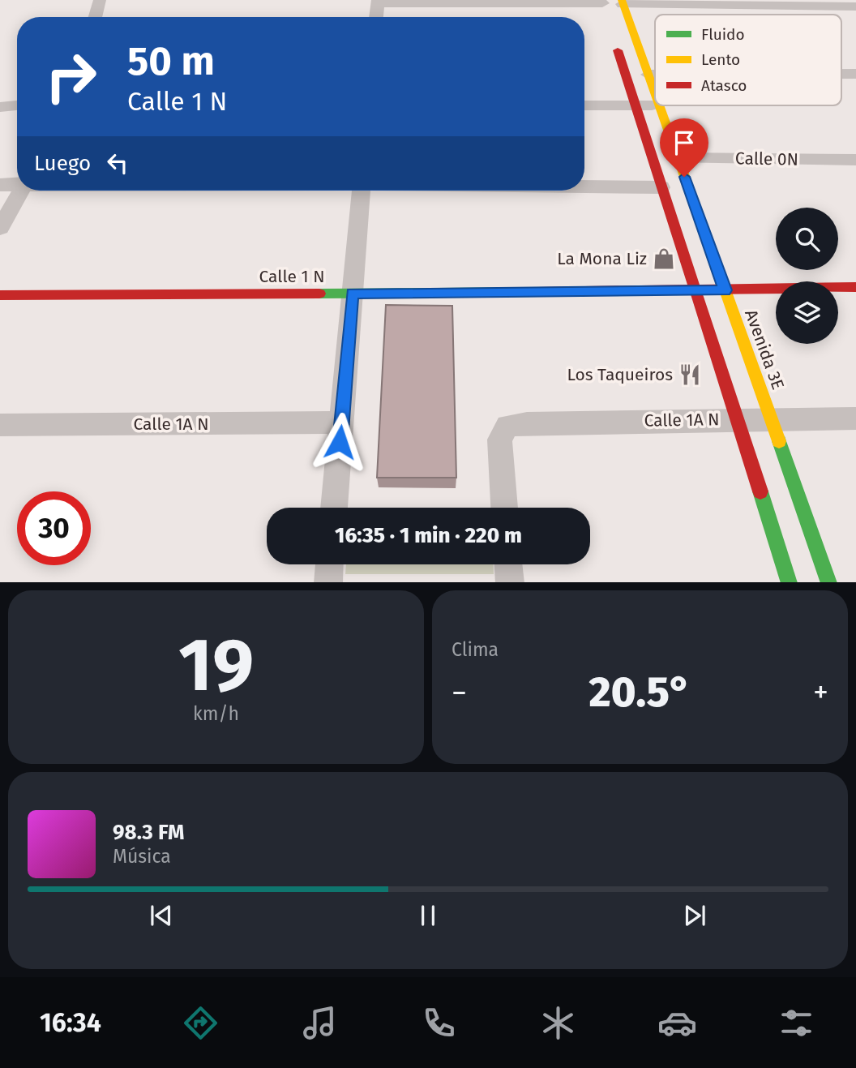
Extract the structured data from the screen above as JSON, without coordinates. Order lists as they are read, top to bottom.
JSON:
{
  "streets": {
    "street": [
      "Calle 0N",
      "Calle 1 N",
      "Avenida 3E",
      "Calle 1A N"
    ]
  },
  "crossings": [
    ["Calle 0N", "Avenida 3E"],
    ["Calle 1 N", "Avenida 3E"],
    ["Avenida 3E", "Calle 1A N"]
  ],
  "places": {
    "shop": ["La Mona Liz"],
    "restaurant": ["Los Taqueiros"]
  },
  "legend": ["Fluido", "Lento", "Atasco"],
  "page": {
    "turn": ["50 m", "Calle 1 N"],
    "then": "Luego",
    "limit": "30",
    "trip": "16:35 · 1 min · 220 m",
    "tile": [
      ["19", "km/h"],
      "Clima"
    ],
    "heat": ["−", "20.5°", "+"],
    "song": ["98.3 FM", "Música"],
    "tabs": "16:34"
  }
}
